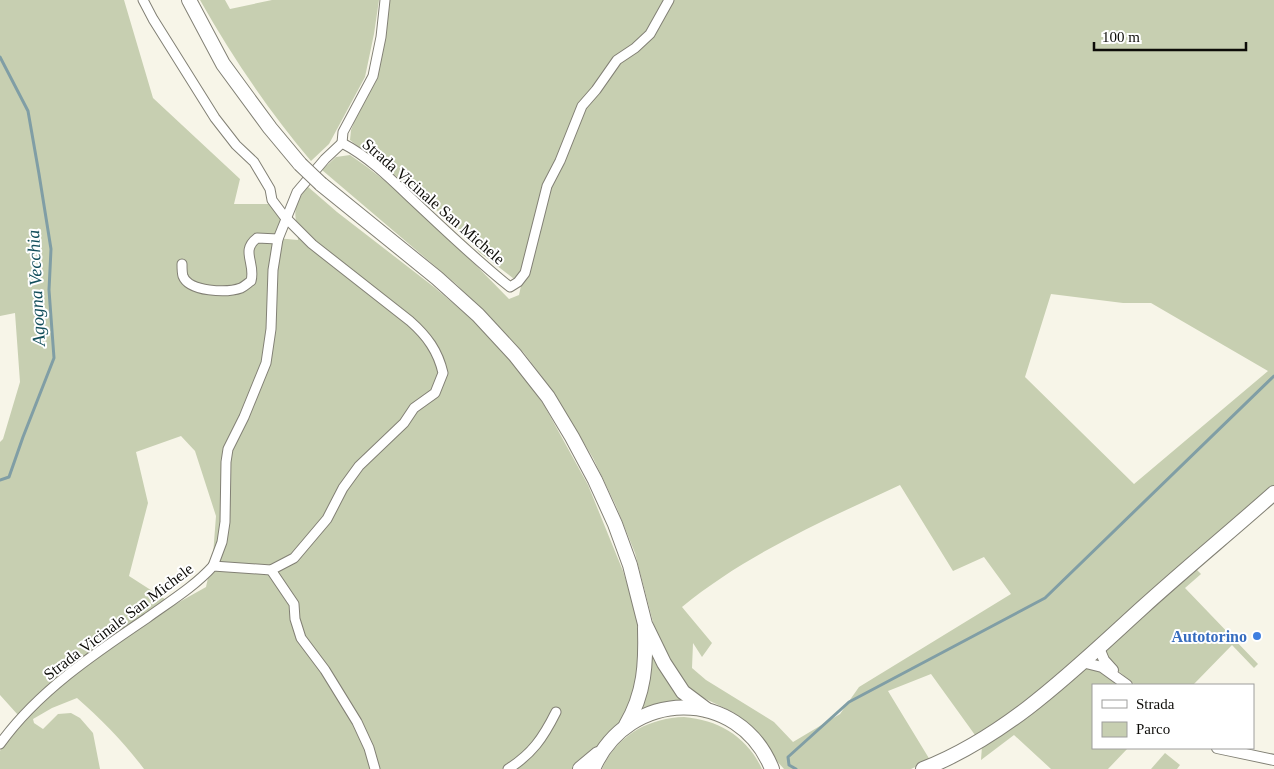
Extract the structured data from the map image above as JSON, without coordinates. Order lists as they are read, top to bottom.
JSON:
{
  "streets": {
    "street": ["Strada Vicinale San Michele"]
  },
  "water": ["Agogna Vecchia"],
  "places": ["Autotorino"],
  "legend": ["Strada", "Parco"],
  "scale_bar": "100 m"
}
